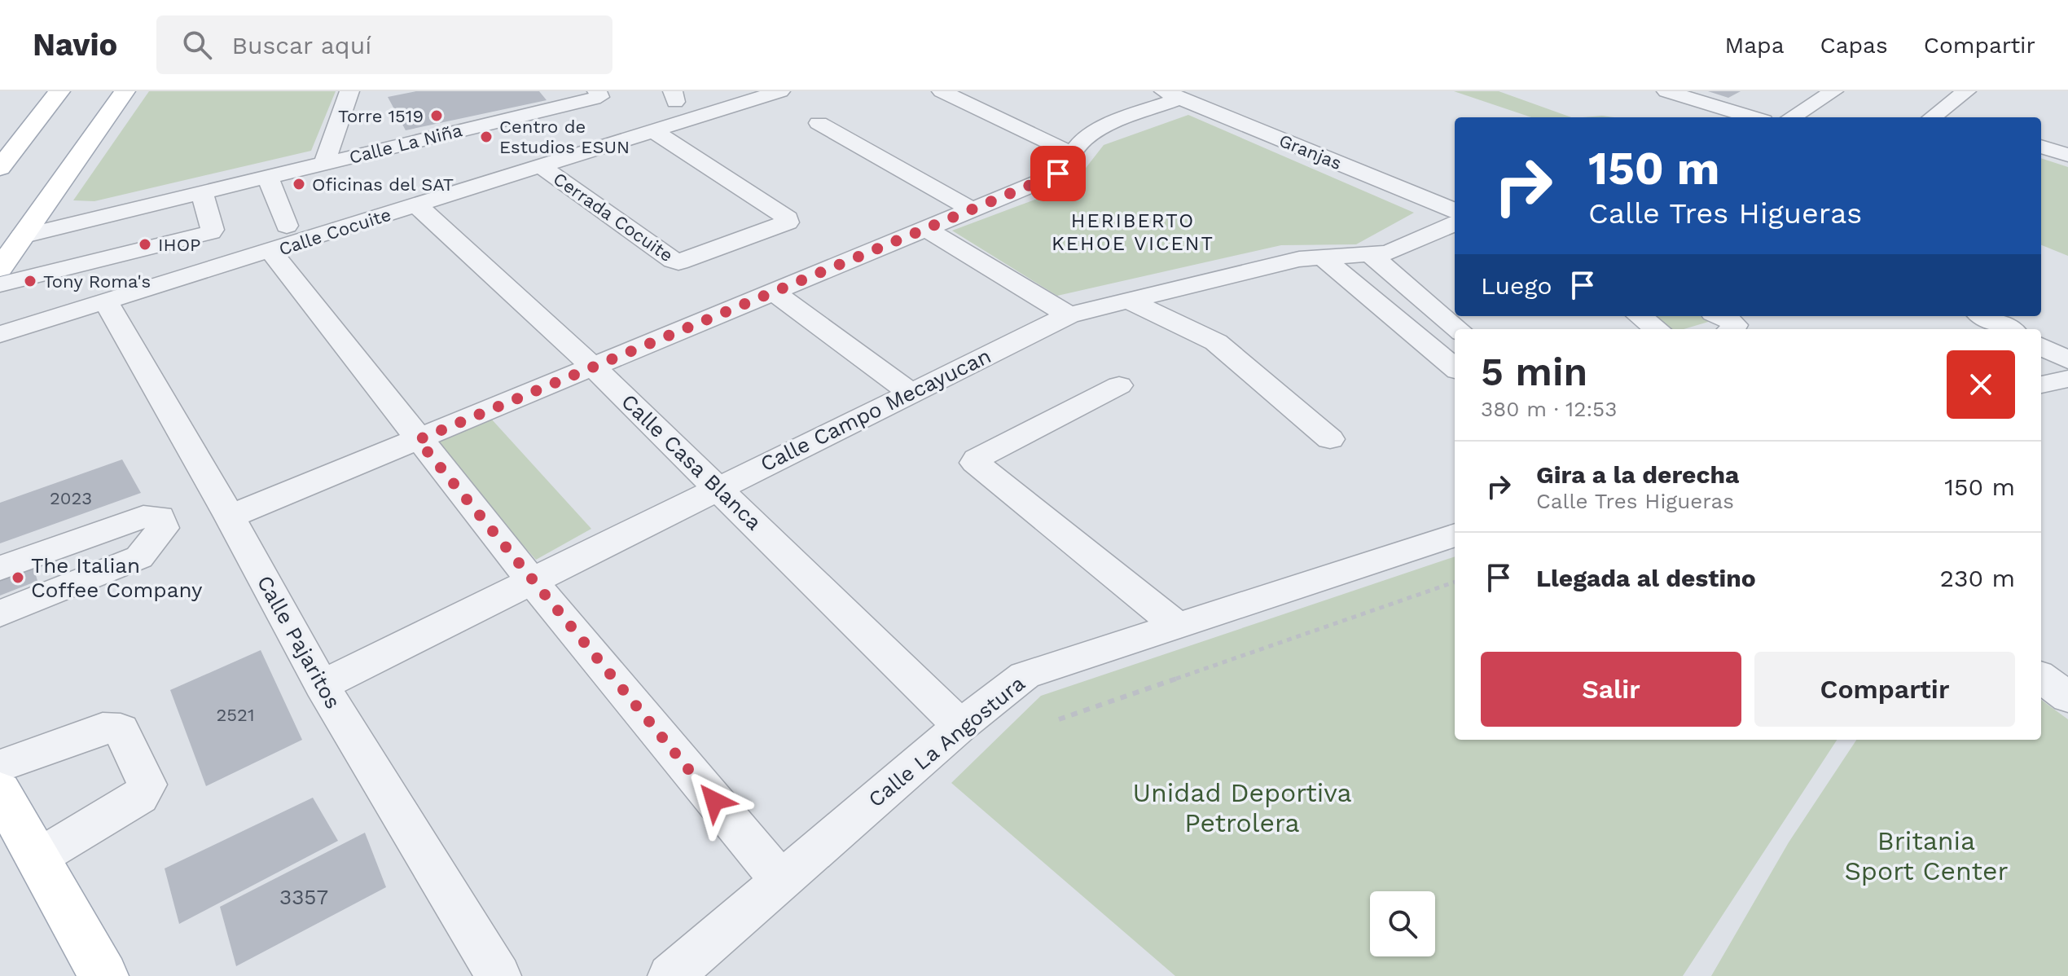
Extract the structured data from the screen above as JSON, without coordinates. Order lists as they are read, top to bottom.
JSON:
{
  "streets": {
    "street": [
      "Calle La Niña",
      "Granjas",
      "Cerrada Cocuite",
      "Calle Cocuite",
      "Calle Campo Mecayucan",
      "Calle Casa Blanca",
      "Calle Pajaritos",
      "Calle La Angostura"
    ]
  },
  "crossings": [
    ["Cerrada Cocuite", "Calle Cocuite"],
    ["Calle Cocuite", "Calle Casa Blanca"],
    ["Calle Cocuite", "Calle Pajaritos"],
    ["Calle Campo Mecayucan", "Calle Casa Blanca"],
    ["Calle Campo Mecayucan", "Calle Pajaritos"],
    ["Calle Casa Blanca", "Calle La Angostura"]
  ],
  "districts": ["HERIBERTO KEHOE VICENT"],
  "parks": ["Unidad Deportiva Petrolera", "Britania Sport Center"],
  "places": [
    "Torre 1519",
    "Centro de Estudios ESUN",
    "Oficinas del SAT",
    "IHOP",
    "Tony Roma's",
    "The Italian Coffee Company"
  ],
  "house_numbers": ["2023", "2521", "3357"],
  "page": {
    "header": "Navio",
    "search": "Buscar aquí",
    "nav": ["Mapa", "Capas", "Compartir"],
    "turn": ["150 m", "Calle Tres Higueras"],
    "then": "Luego",
    "heading": ["5 min", "380 m · 12:53"],
    "list": [
      {
        "name": "Gira a la derecha",
        "note": "Calle Tres Higueras",
        "value": "150 m"
      },
      {
        "name": "Llegada al destino",
        "value": "230 m"
      }
    ],
    "buttons": ["Salir", "Compartir"]
  }
}
